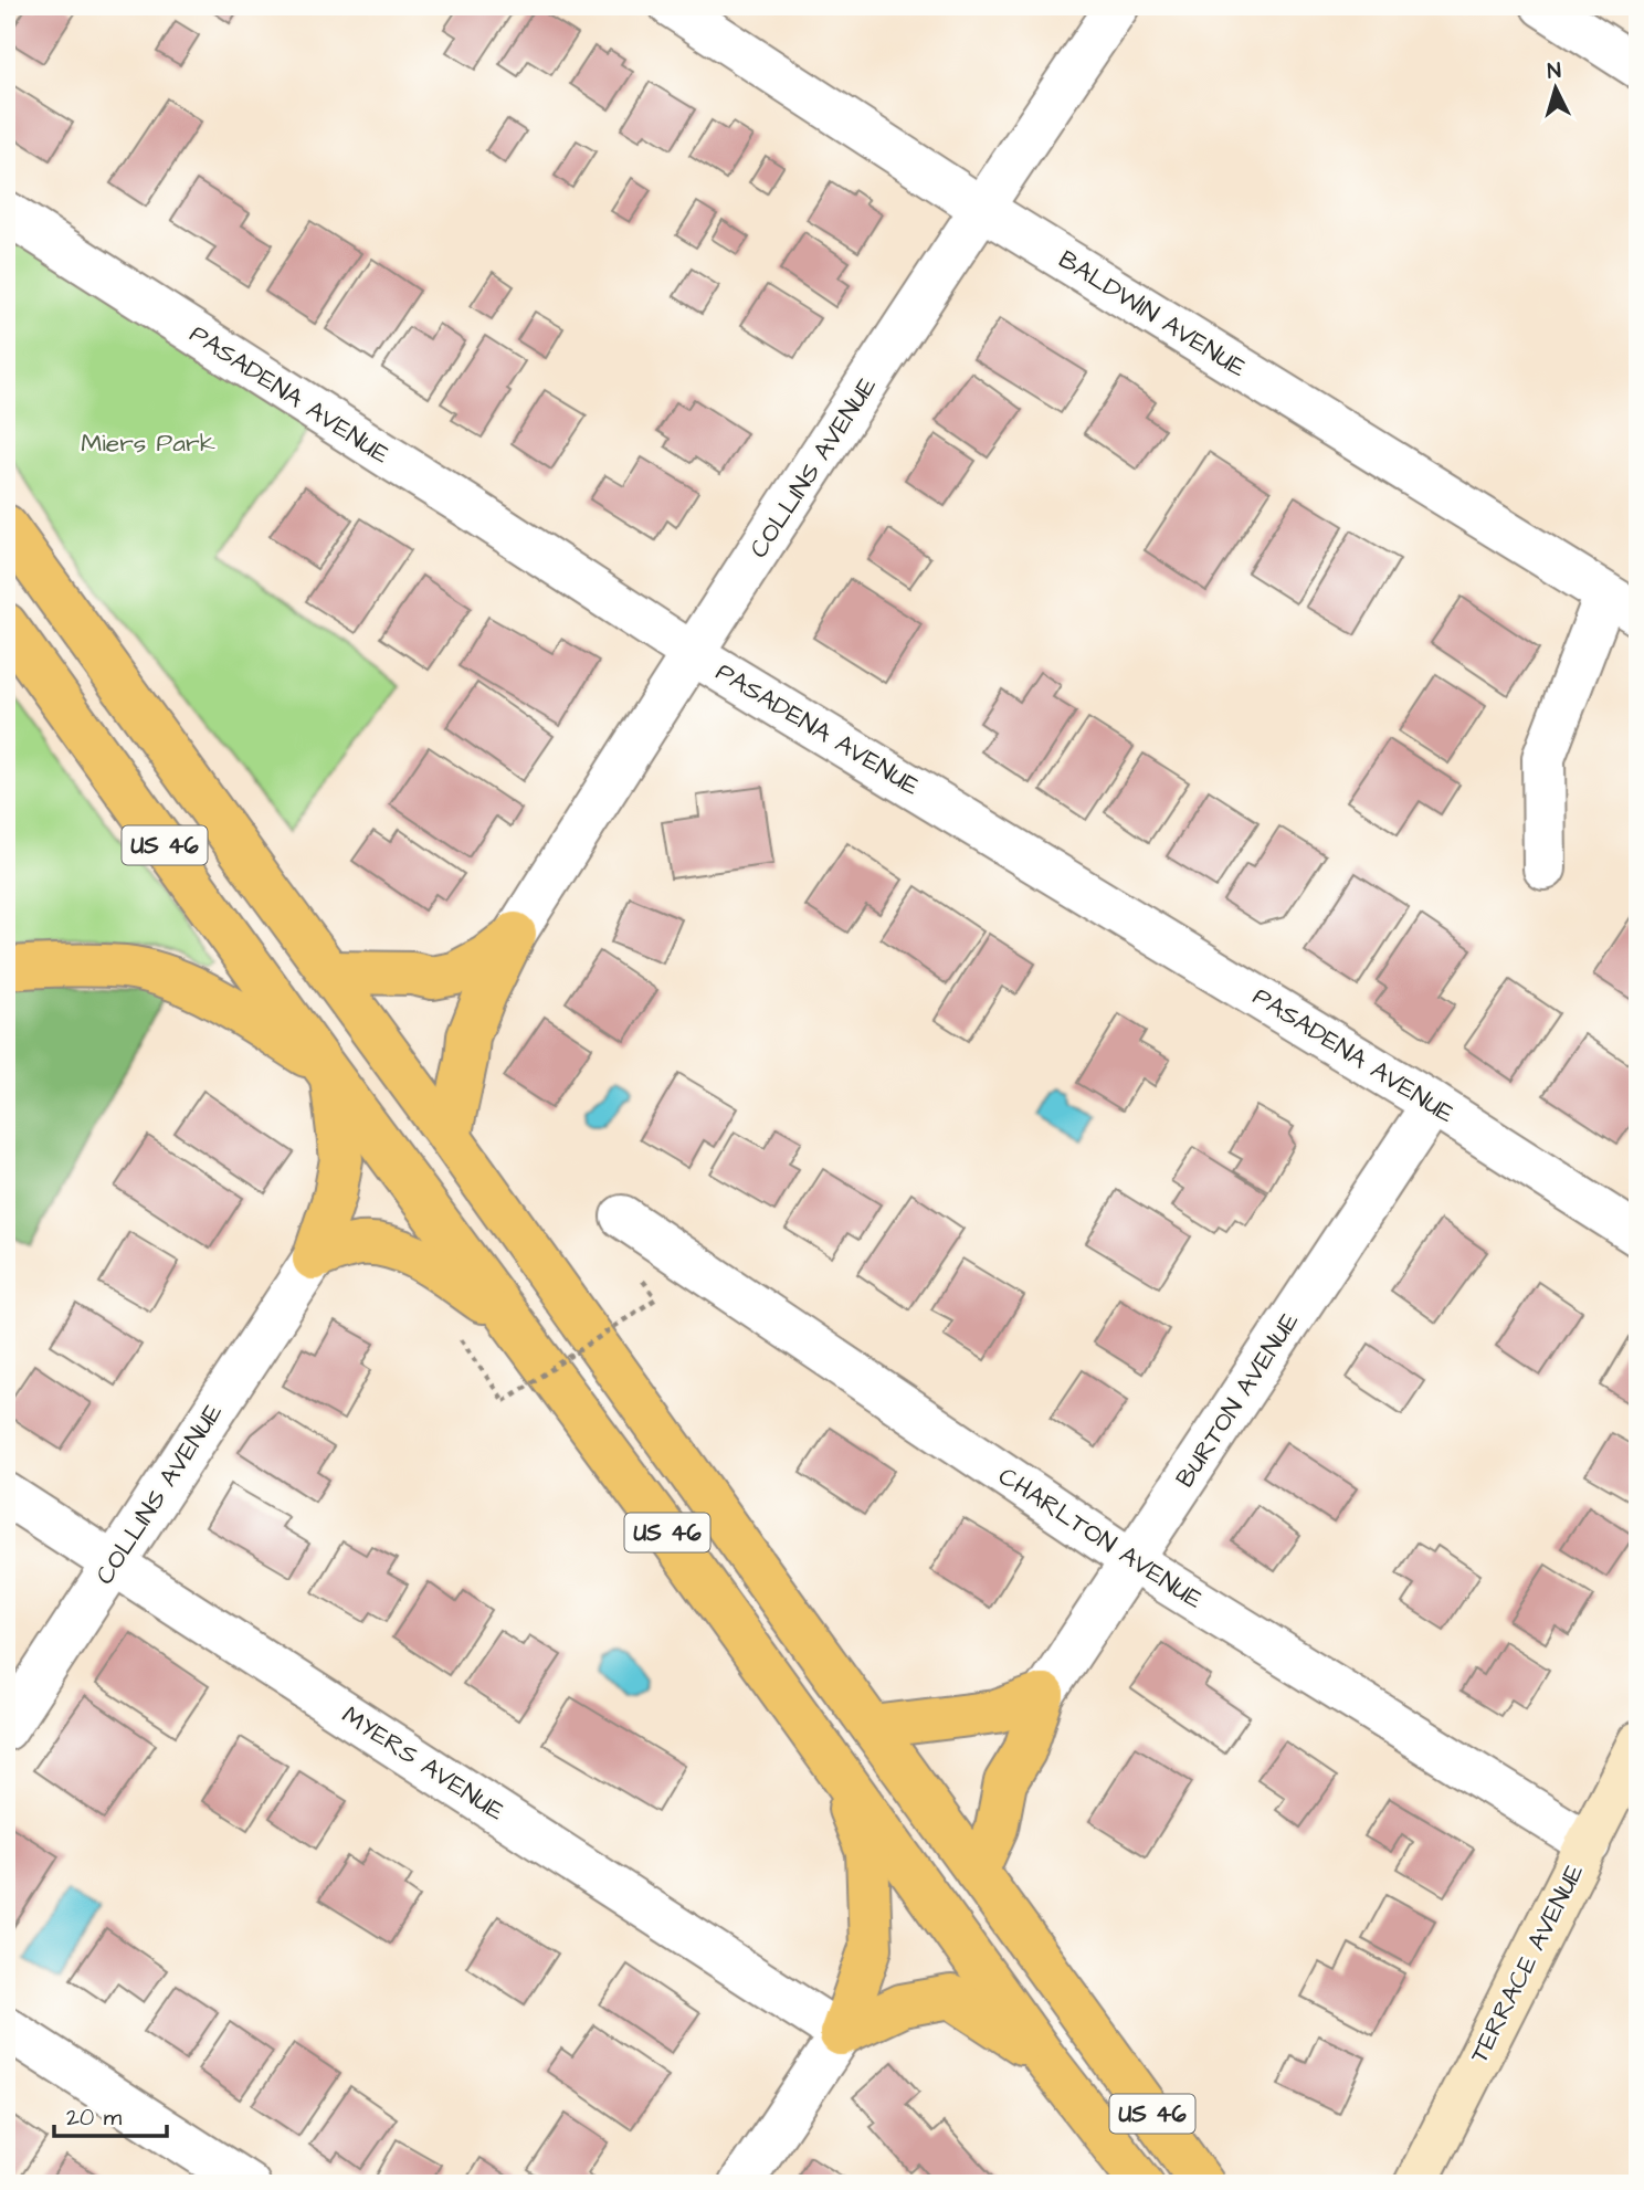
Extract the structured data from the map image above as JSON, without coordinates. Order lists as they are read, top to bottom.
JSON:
{
  "streets": {
    "highway": ["US 46"],
    "main road": ["TERRACE AVENUE"],
    "street": [
      "BALDWIN AVENUE",
      "PASADENA AVENUE",
      "COLLINS AVENUE",
      "BURTON AVENUE",
      "CHARLTON AVENUE",
      "MYERS AVENUE"
    ]
  },
  "crossings": [
    ["BALDWIN AVENUE", "COLLINS AVENUE"],
    ["PASADENA AVENUE", "COLLINS AVENUE"],
    ["PASADENA AVENUE", "BURTON AVENUE"],
    ["COLLINS AVENUE", "MYERS AVENUE"],
    ["BURTON AVENUE", "CHARLTON AVENUE"],
    ["CHARLTON AVENUE", "TERRACE AVENUE"]
  ],
  "parks": ["Miers Park"],
  "scale_bar": "20 m",
  "north": "top"
}
